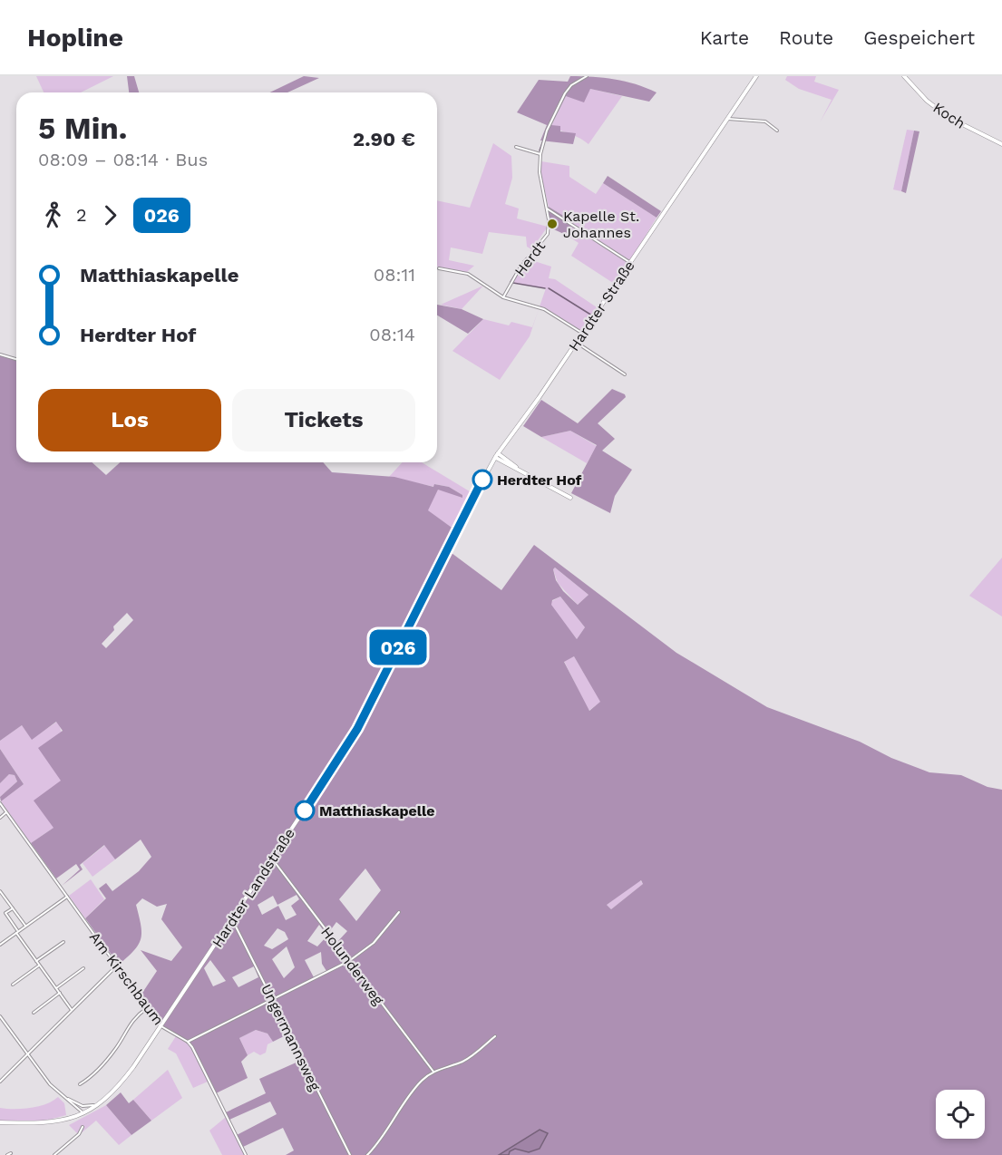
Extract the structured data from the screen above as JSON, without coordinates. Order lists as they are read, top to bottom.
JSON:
{
  "streets": {
    "main road": ["Koch", "Hardter Straße", "Hardter Landstraße"],
    "street": [
      "Herdt",
      "Holunderweg",
      "Am Kirschbaum",
      "Ungermannsweg"
    ]
  },
  "crossings": [
    ["Hardter Straße", "Hardter Landstraße"],
    ["Hardter Landstraße", "Holunderweg"],
    ["Hardter Landstraße", "Am Kirschbaum"],
    ["Hardter Landstraße", "Ungermannsweg"]
  ],
  "places": ["Kapelle St. Johannes", "Herdter Hof", "Matthiaskapelle"],
  "lines": ["bus line 026"],
  "page": {
    "header": "Hopline",
    "nav": ["Karte", "Route", "Gespeichert"],
    "on_map": "026",
    "heading": ["5 Min.", "08:09 – 08:14 · Bus", "2.90 €"],
    "legs": ["2", "026"],
    "list": [
      {
        "name": "Matthiaskapelle",
        "value": "08:11"
      },
      {
        "name": "Herdter Hof",
        "value": "08:14"
      }
    ],
    "buttons": ["Los", "Tickets"]
  }
}
